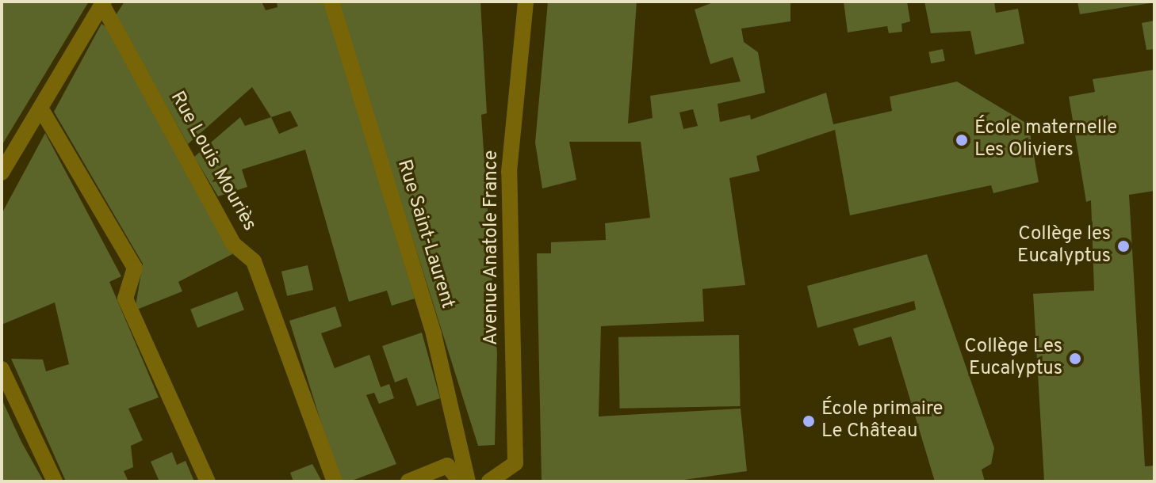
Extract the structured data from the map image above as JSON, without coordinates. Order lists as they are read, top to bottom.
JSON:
{
  "streets": {
    "street": ["Rue Louis Mouriès", "Rue Saint-Laurent", "Avenue Anatole France"]
  },
  "places": [
    "École maternelle Les Oliviers",
    "Collège les Eucalyptus",
    "Collège Les Eucalyptus",
    "École primaire Le Château"
  ]
}
